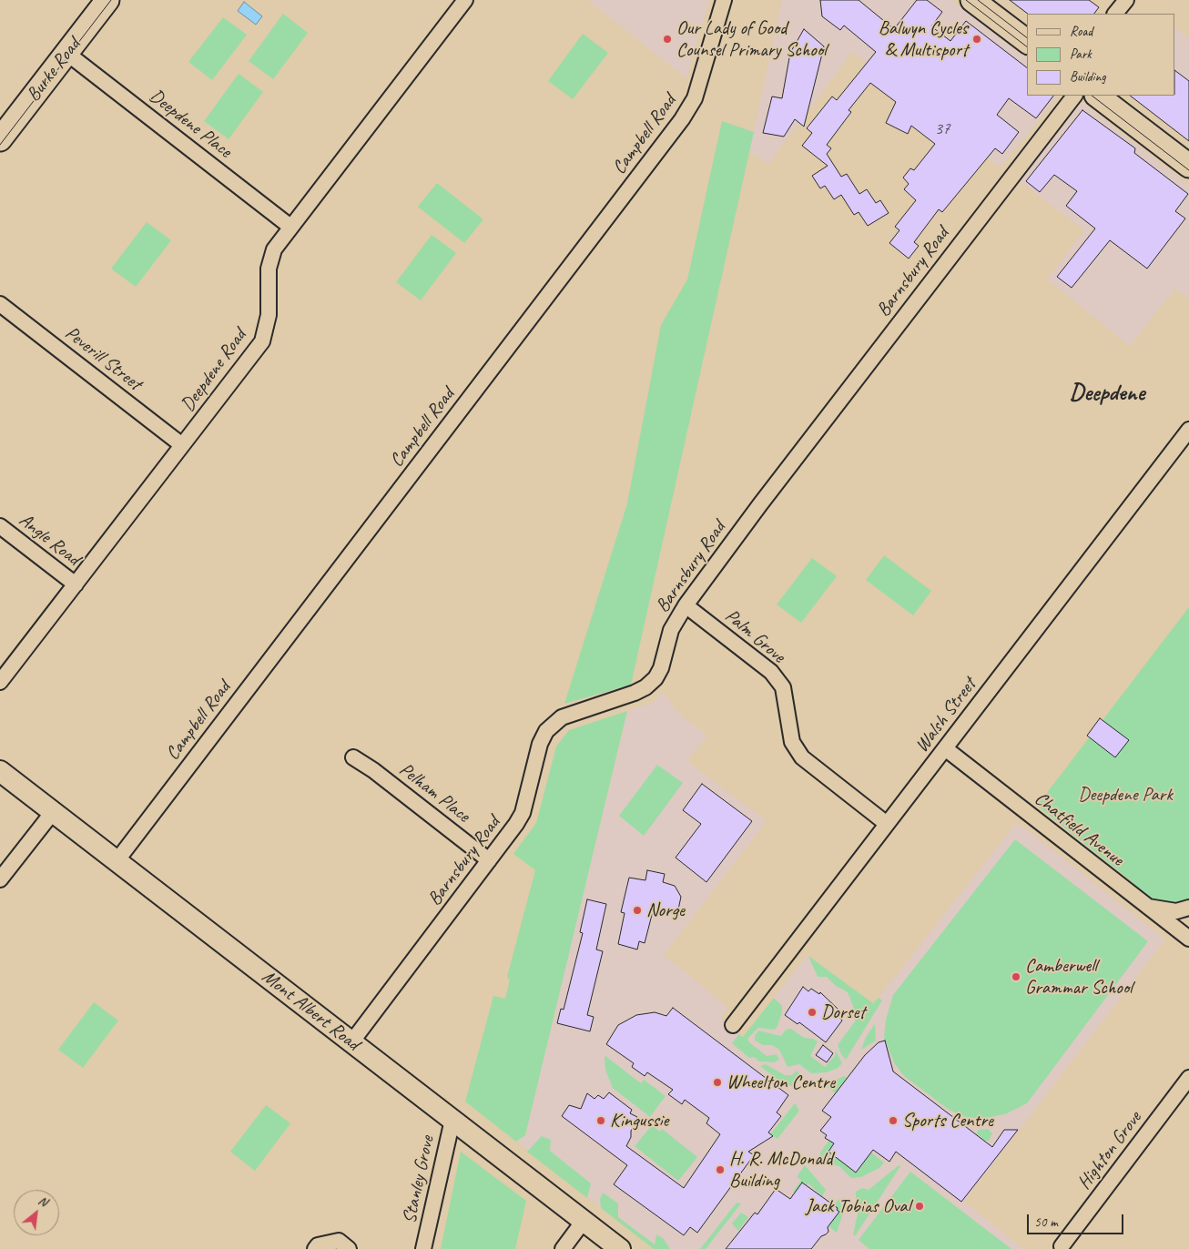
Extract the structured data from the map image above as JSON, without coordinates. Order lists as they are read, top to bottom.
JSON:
{
  "streets": {
    "main road": ["Burke Road", "Mont Albert Road"],
    "street": [
      "Deepdene Place",
      "Campbell Road",
      "Barnsbury Road",
      "Peverill Street",
      "Deepdene Road",
      "Angle Road",
      "Palm Grove",
      "Walsh Street",
      "Pelham Place",
      "Chatfield Avenue",
      "Highton Grove",
      "Stanley Grove"
    ]
  },
  "crossings": [
    ["Burke Road", "Deepdene Place"],
    ["Deepdene Place", "Deepdene Road"],
    ["Campbell Road", "Mont Albert Road"],
    ["Barnsbury Road", "Palm Grove"],
    ["Barnsbury Road", "Pelham Place"],
    ["Barnsbury Road", "Mont Albert Road"],
    ["Peverill Street", "Deepdene Road"],
    ["Deepdene Road", "Angle Road"],
    ["Palm Grove", "Walsh Street"],
    ["Walsh Street", "Chatfield Avenue"],
    ["Mont Albert Road", "Stanley Grove"]
  ],
  "districts": ["Deepdene"],
  "parks": ["Deepdene Park"],
  "places": [
    "Our Lady of Good Counsel Primary School",
    "Balwyn Cycles & Multisport",
    "Norge",
    "Camberwell Grammar School",
    "Dorset",
    "Wheelton Centre",
    "Kingussie",
    "Sports Centre",
    "H. R. McDonald Building",
    "Jack Tobias Oval"
  ],
  "house_numbers": ["37"],
  "legend": ["Road", "Park", "Building"],
  "scale_bar": "50 m",
  "north": "top right"
}
